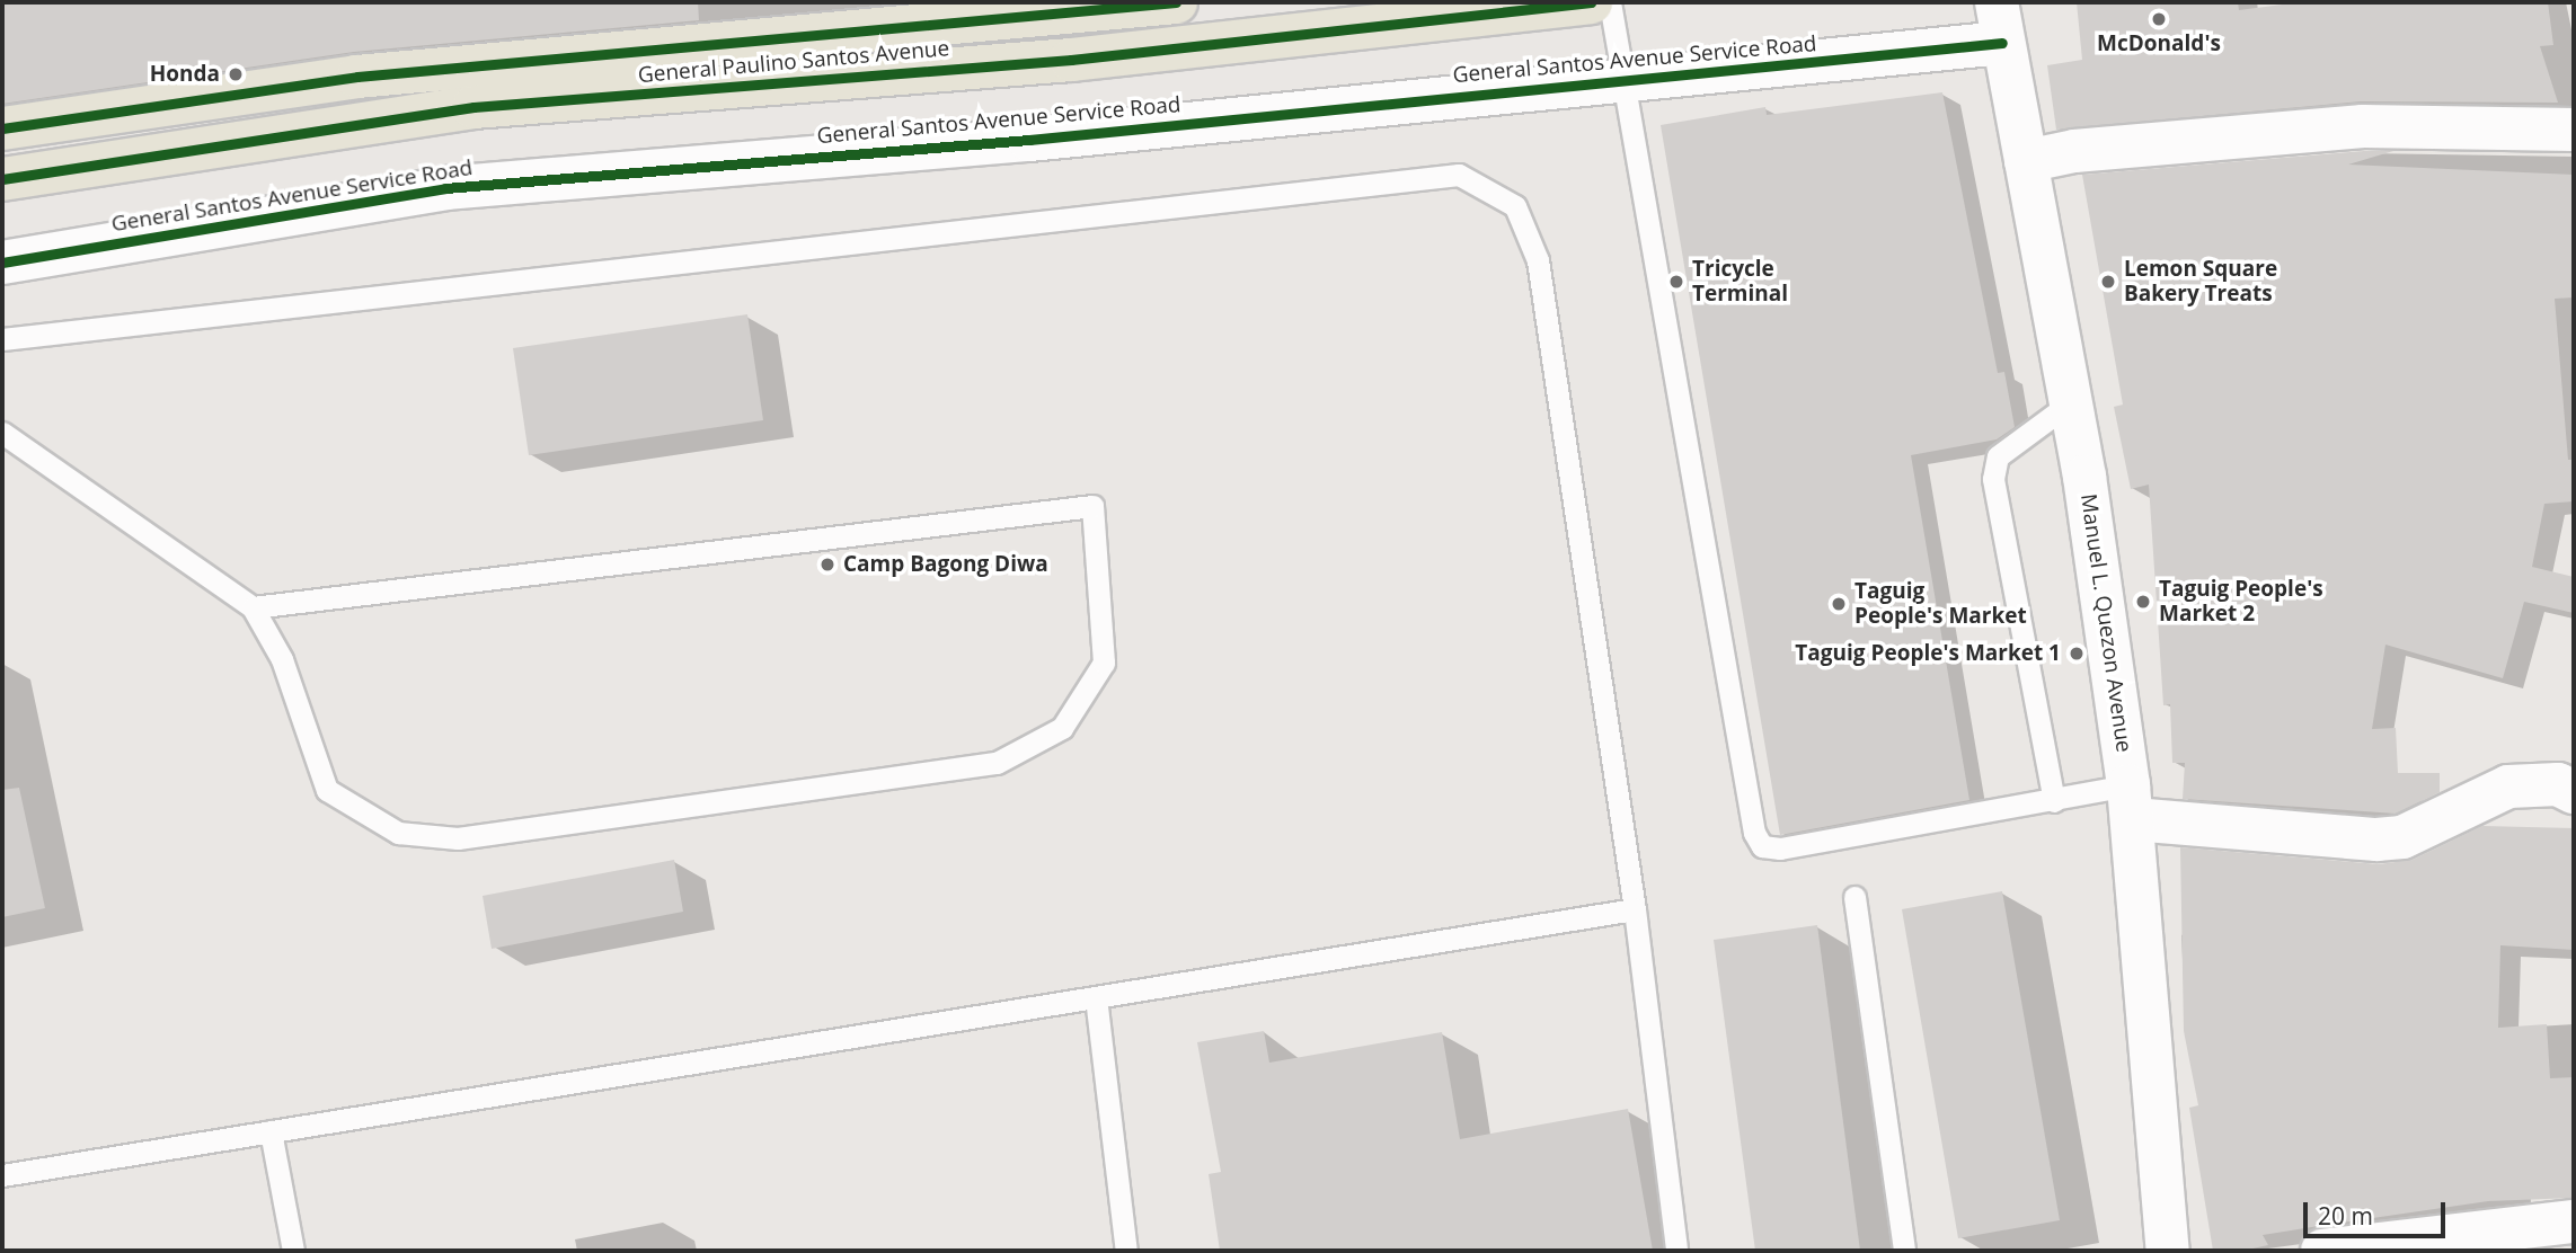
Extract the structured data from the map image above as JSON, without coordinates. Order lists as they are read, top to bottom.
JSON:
{
  "streets": {
    "main road": ["General Paulino Santos Avenue"],
    "street": ["General Santos Avenue Service Road", "Manuel L. Quezon Avenue"]
  },
  "crossings": [
    ["General Santos Avenue Service Road", "Manuel L. Quezon Avenue"]
  ],
  "places": [
    "McDonald's",
    "Honda",
    "Tricycle Terminal",
    "Lemon Square Bakery Treats",
    "Camp Bagong Diwa",
    "Taguig People's Market 2",
    "Taguig People's Market",
    "Taguig People's Market 1"
  ],
  "scale_bar": "20 m"
}
